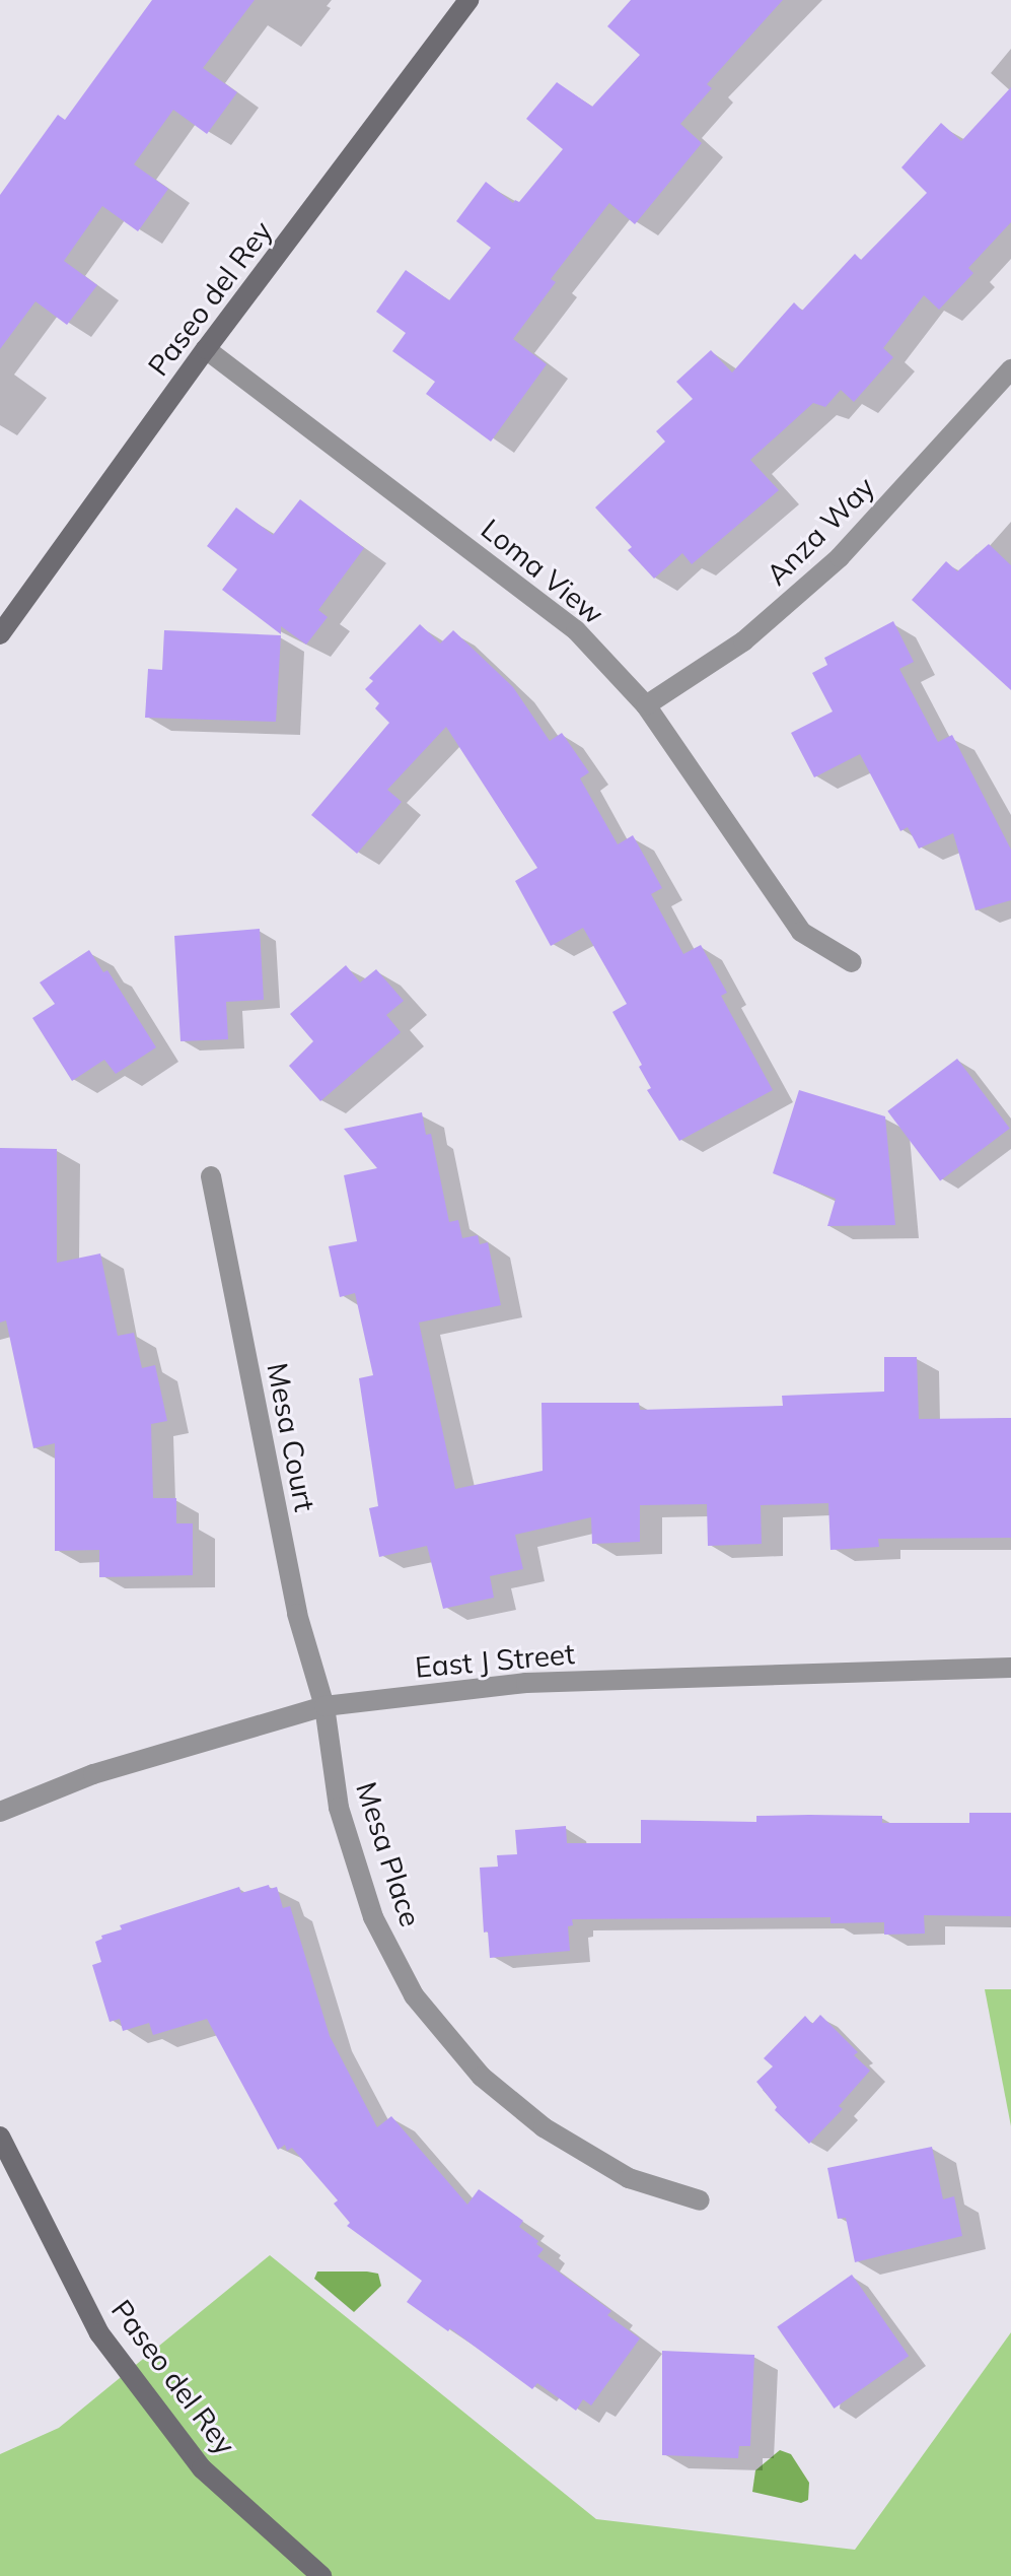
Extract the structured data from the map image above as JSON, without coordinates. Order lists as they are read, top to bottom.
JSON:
{
  "streets": {
    "main road": ["Paseo del Rey"],
    "street": [
      "Anza Way",
      "Loma View",
      "Mesa Court",
      "East J Street",
      "Mesa Place"
    ]
  },
  "crossings": [
    ["Paseo del Rey", "Loma View"],
    ["Anza Way", "Loma View"],
    ["Mesa Court", "East J Street"],
    ["Mesa Court", "Mesa Place"],
    ["East J Street", "Mesa Place"]
  ]
}
